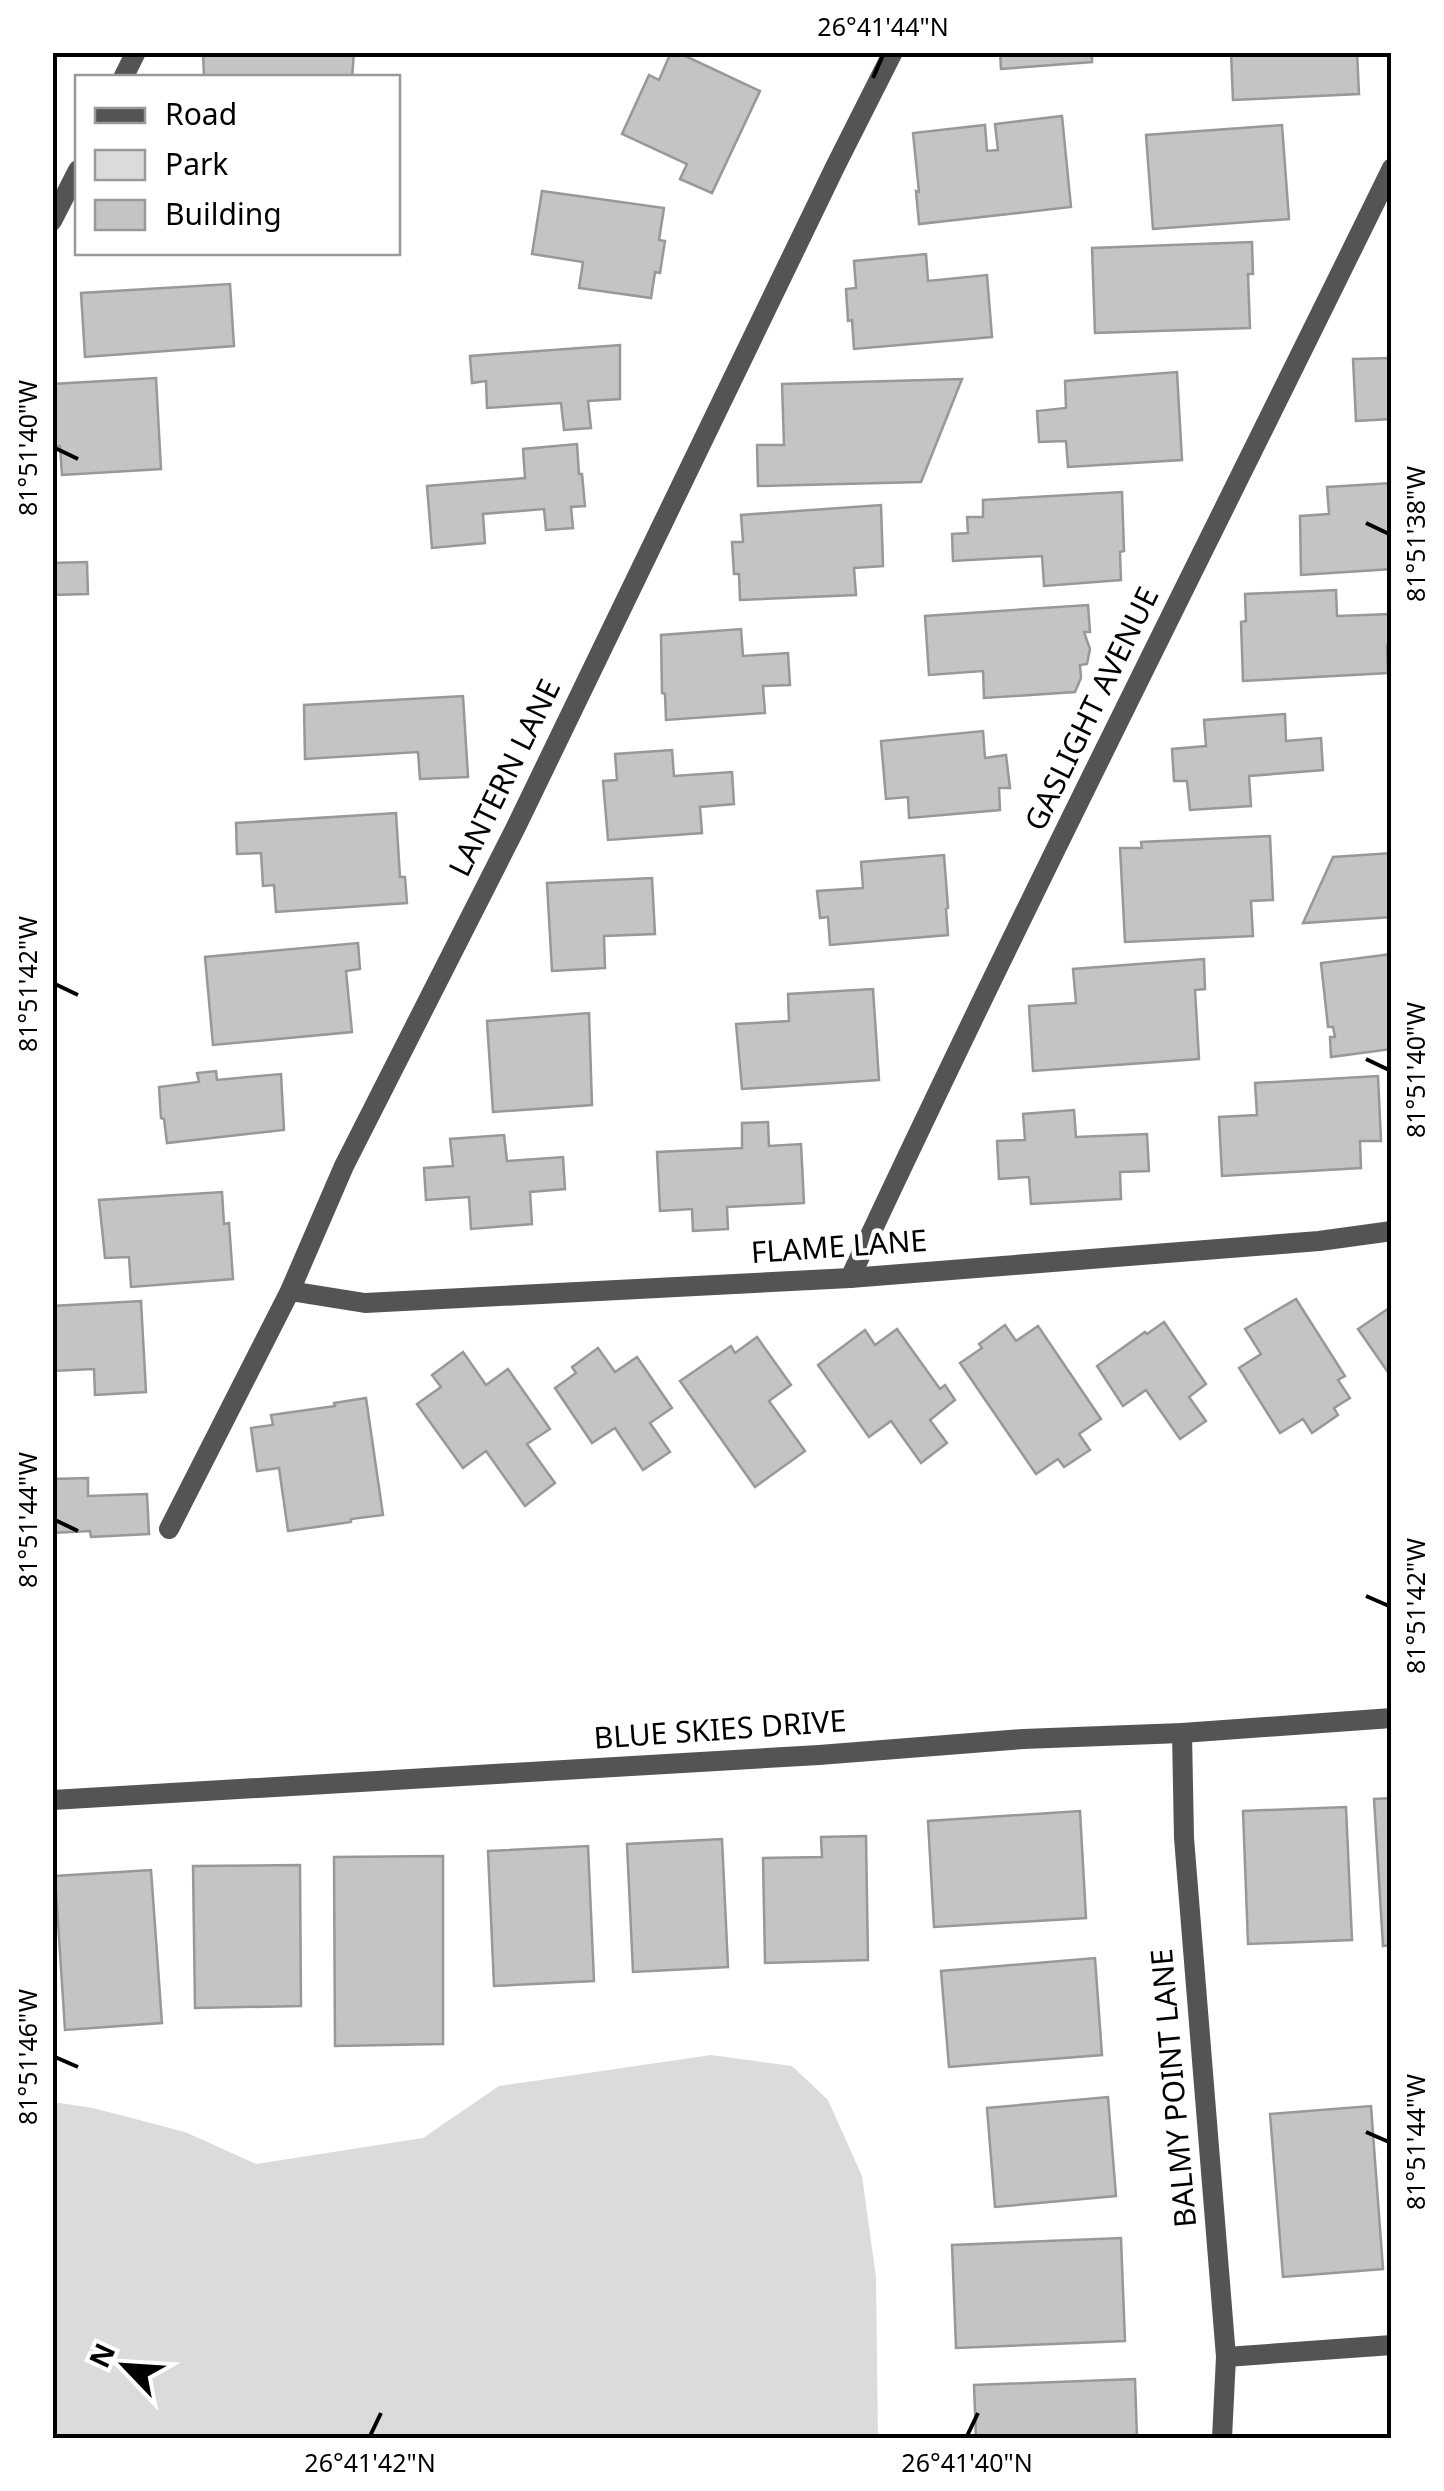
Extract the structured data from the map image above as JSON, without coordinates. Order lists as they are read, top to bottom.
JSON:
{
  "streets": {
    "street": [
      "GASLIGHT AVENUE",
      "LANTERN LANE",
      "FLAME LANE",
      "BLUE SKIES DRIVE",
      "BALMY POINT LANE"
    ]
  },
  "crossings": [
    ["GASLIGHT AVENUE", "FLAME LANE"],
    ["LANTERN LANE", "FLAME LANE"],
    ["BLUE SKIES DRIVE", "BALMY POINT LANE"]
  ],
  "legend": ["Road", "Park", "Building"],
  "north": "top left",
  "coordinates": [
    "26°41'44\"N",
    "81°51'40\"W",
    "81°51'38\"W",
    "81°51'42\"W",
    "81°51'44\"W",
    "81°51'46\"W",
    "26°41'42\"N",
    "26°41'40\"N"
  ]
}
